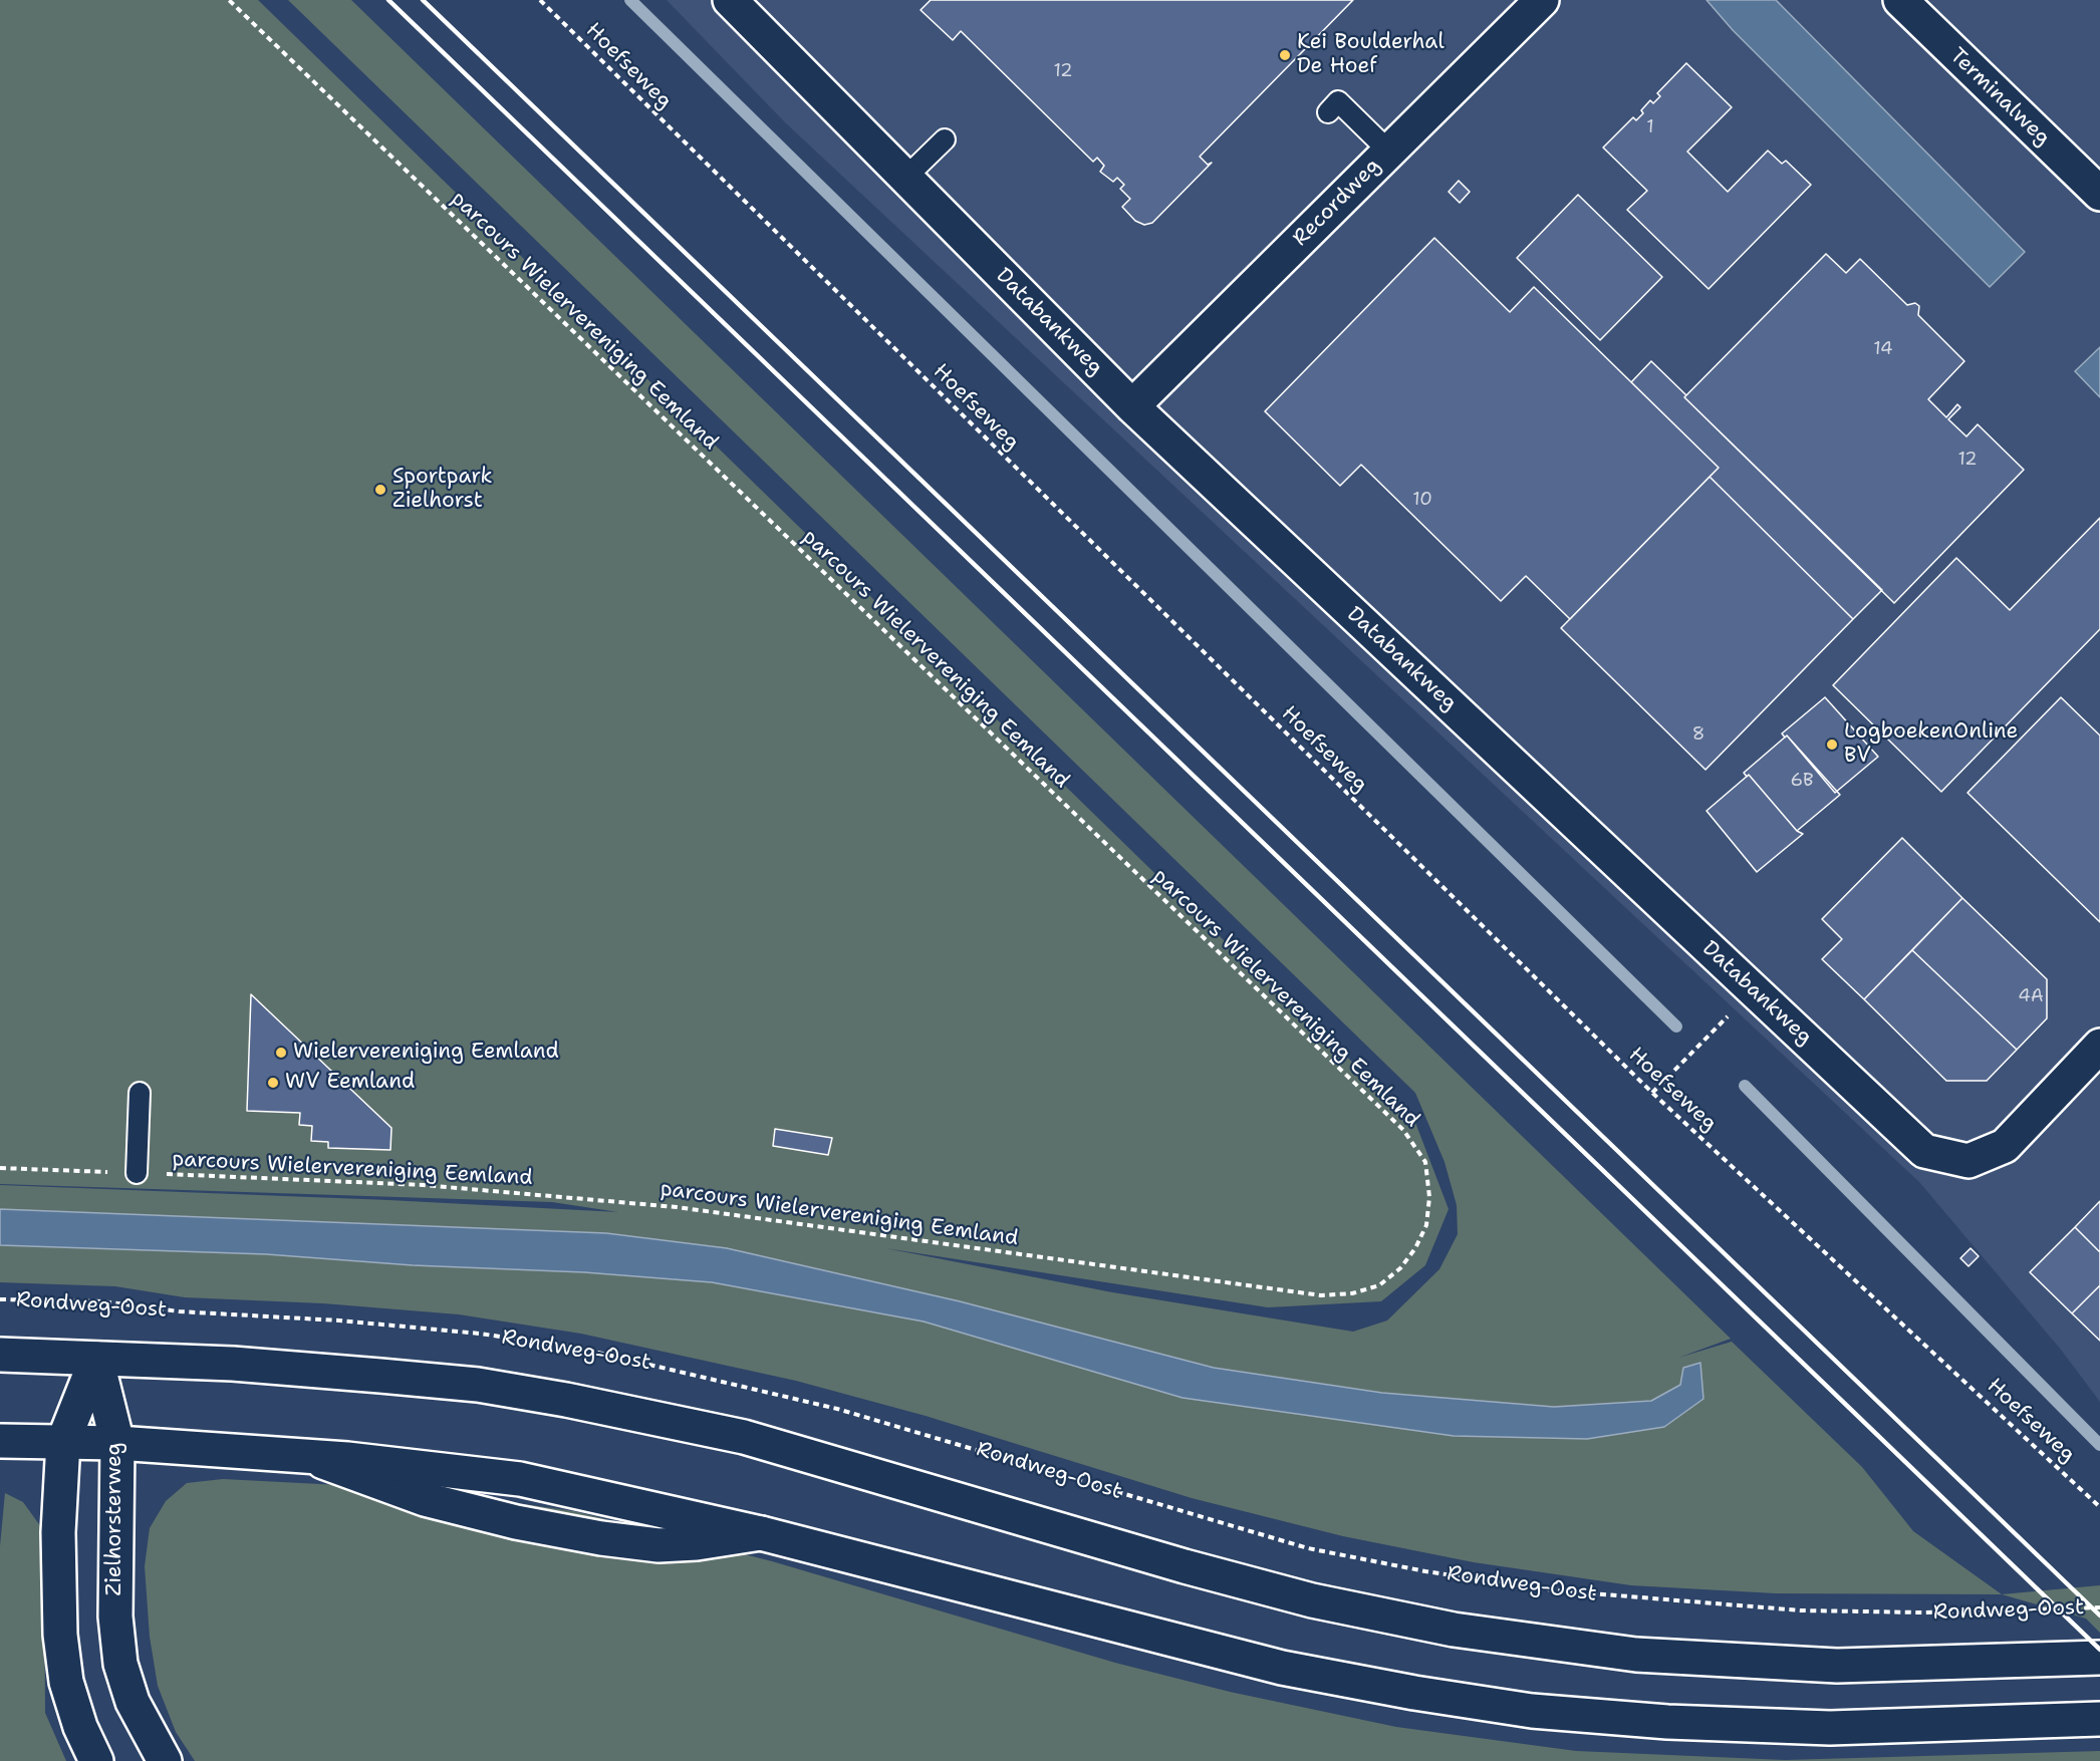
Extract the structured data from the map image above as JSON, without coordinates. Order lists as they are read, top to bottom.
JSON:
{
  "streets": {
    "main road": [
      "Terminalweg",
      "Recordweg",
      "Databankweg",
      "Zielhorsterweg"
    ],
    "path": ["Hoefseweg", "parcours Wielervereniging Eemland", "Rondweg-Oost"]
  },
  "crossings": [
    ["Recordweg", "Databankweg"]
  ],
  "places": [
    "Kei Boulderhal De Hoef",
    "Sportpark Zielhorst",
    "LogboekenOnline BV",
    "Wielervereniging Eemland",
    "WV Eemland"
  ],
  "house_numbers": [
    "12",
    "1",
    "14",
    "12",
    "10",
    "8",
    "6B",
    "4A"
  ]
}
